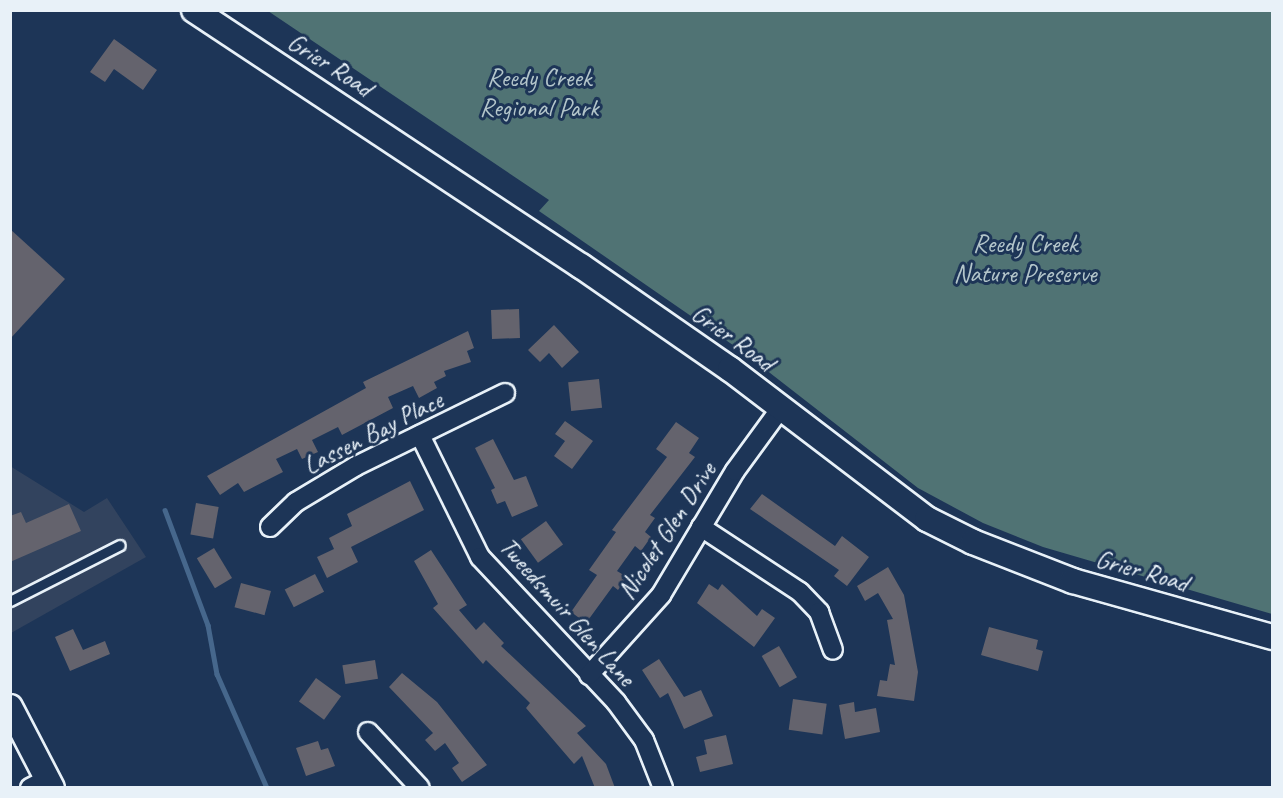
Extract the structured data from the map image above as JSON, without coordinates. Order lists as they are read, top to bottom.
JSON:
{
  "streets": {
    "street": [
      "Grier Road",
      "Lassen Bay Place",
      "Nicolet Glen Drive",
      "Tweedsmuir Glen Lane"
    ]
  },
  "crossings": [
    ["Grier Road", "Nicolet Glen Drive"],
    ["Lassen Bay Place", "Tweedsmuir Glen Lane"],
    ["Nicolet Glen Drive", "Tweedsmuir Glen Lane"]
  ],
  "parks": ["Reedy Creek Regional Park", "Reedy Creek Nature Preserve"]
}
